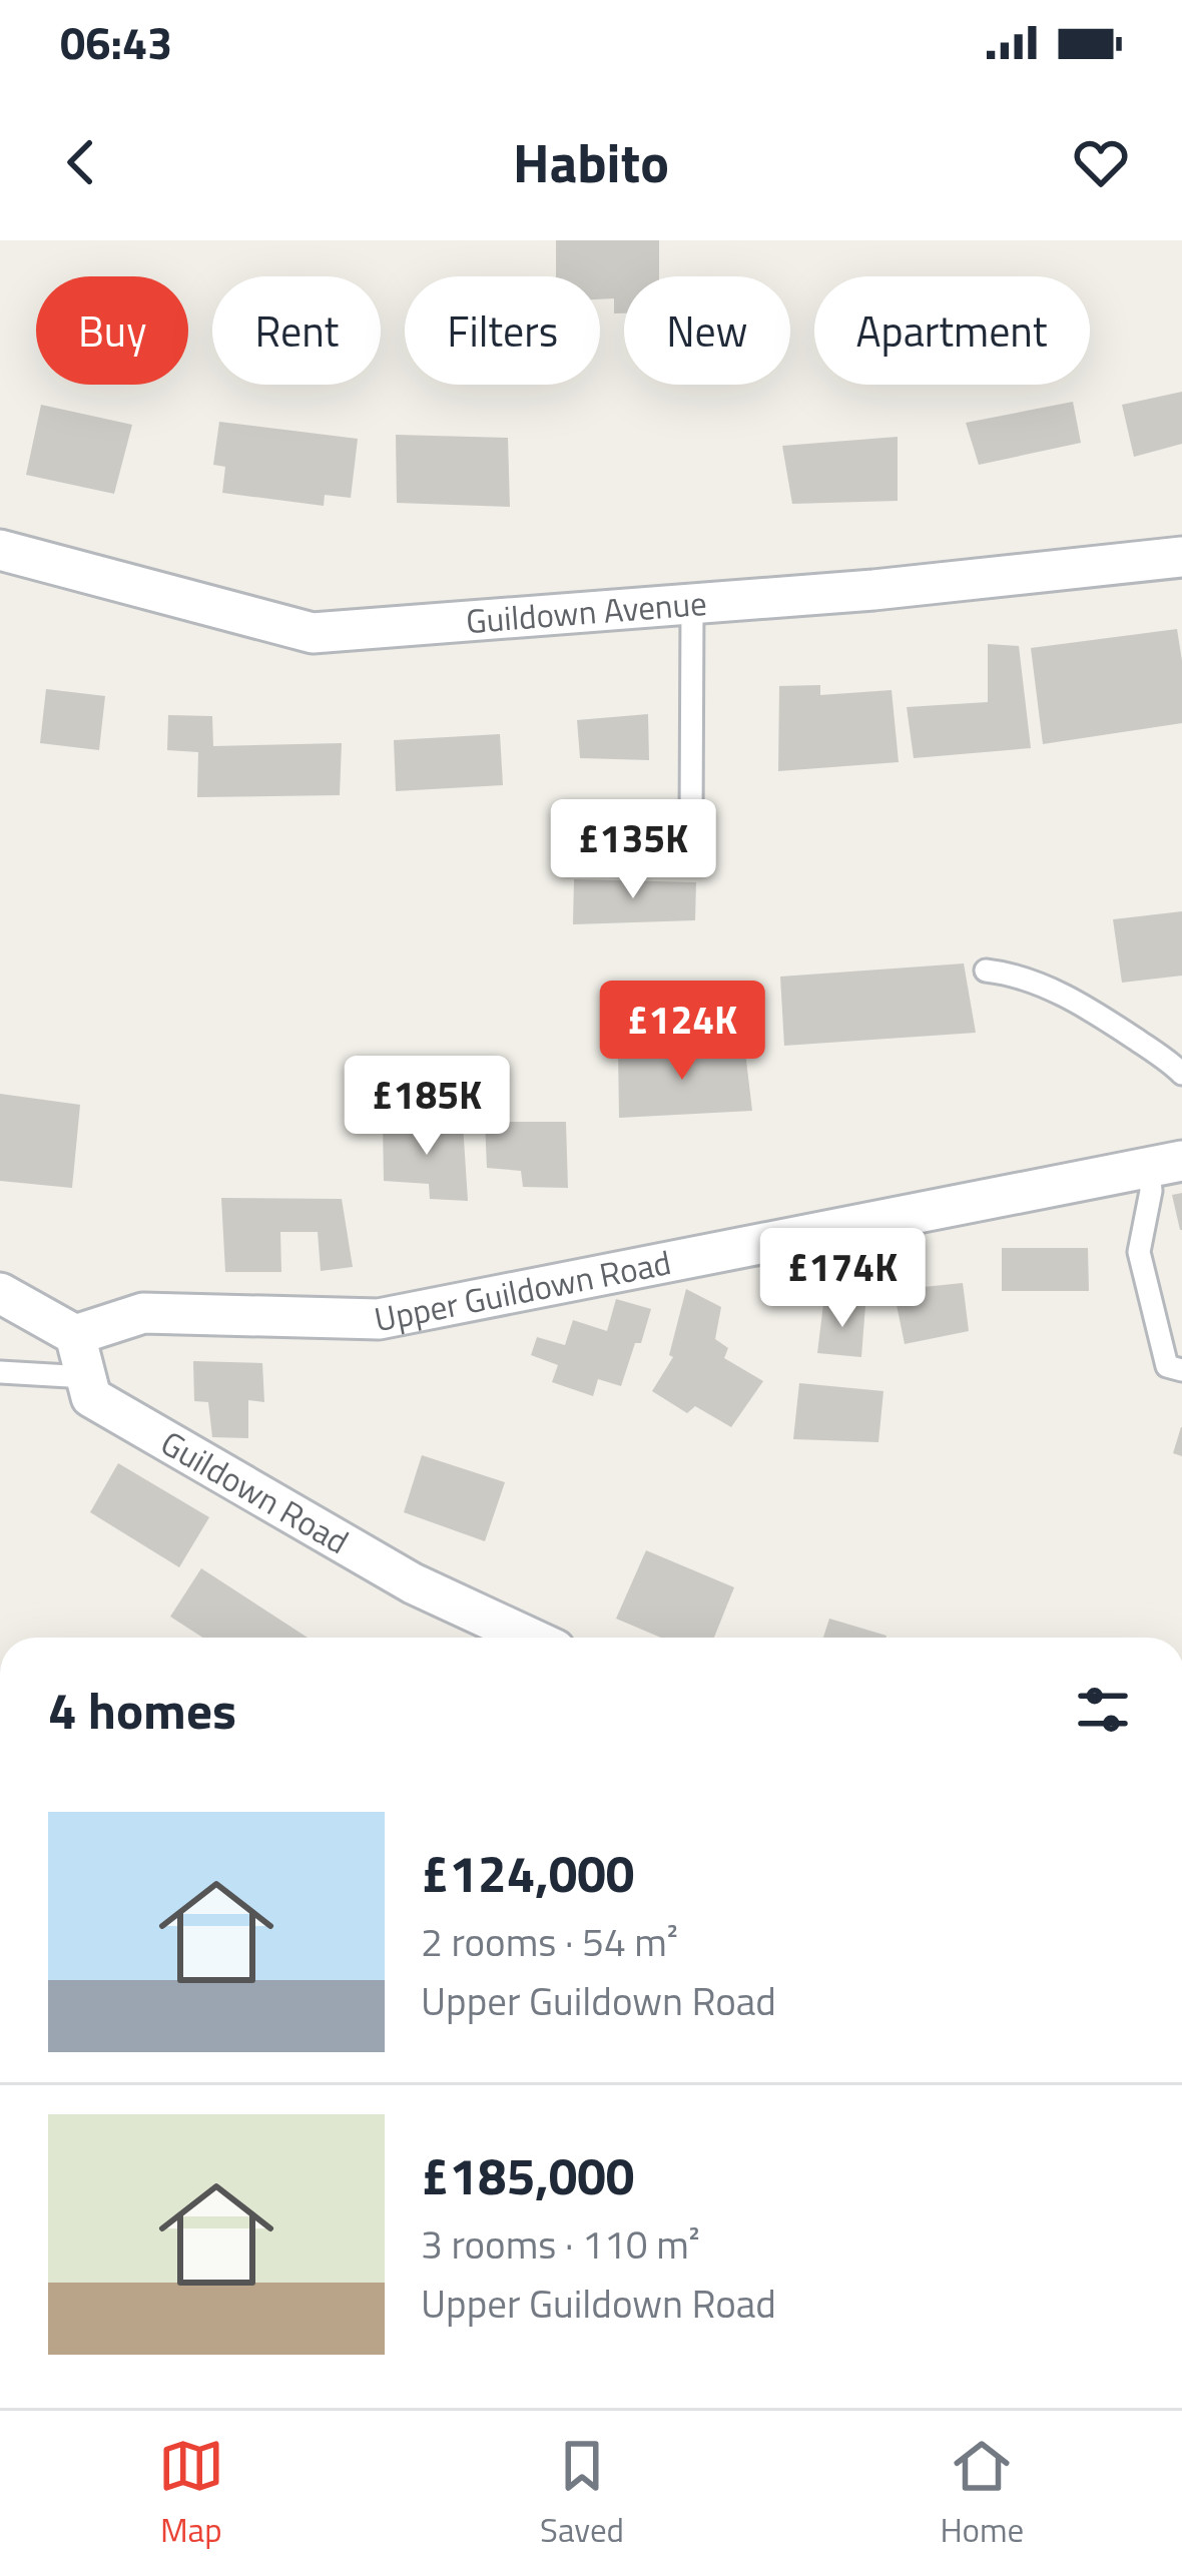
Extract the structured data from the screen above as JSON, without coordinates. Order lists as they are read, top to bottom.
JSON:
{
  "streets": {
    "street": ["Guildown Avenue", "Upper Guildown Road", "Guildown Road"]
  },
  "crossings": [
    ["Upper Guildown Road", "Guildown Road"]
  ],
  "page": {
    "status": "06:43",
    "header": "Habito",
    "chip": [
      "Buy",
      "Rent",
      "Filters",
      "New",
      "Apartment"
    ],
    "price": [
      "£135K",
      "£124K",
      "£185K",
      "£174K"
    ],
    "heading": "4 homes",
    "list": [
      {
        "name": "£124,000",
        "note": "2 rooms · 54 m² · Upper Guildown Road"
      },
      {
        "name": "£185,000",
        "note": "3 rooms · 110 m² · Upper Guildown Road"
      }
    ],
    "tabs": ["Map", "Saved", "Home"]
  }
}
